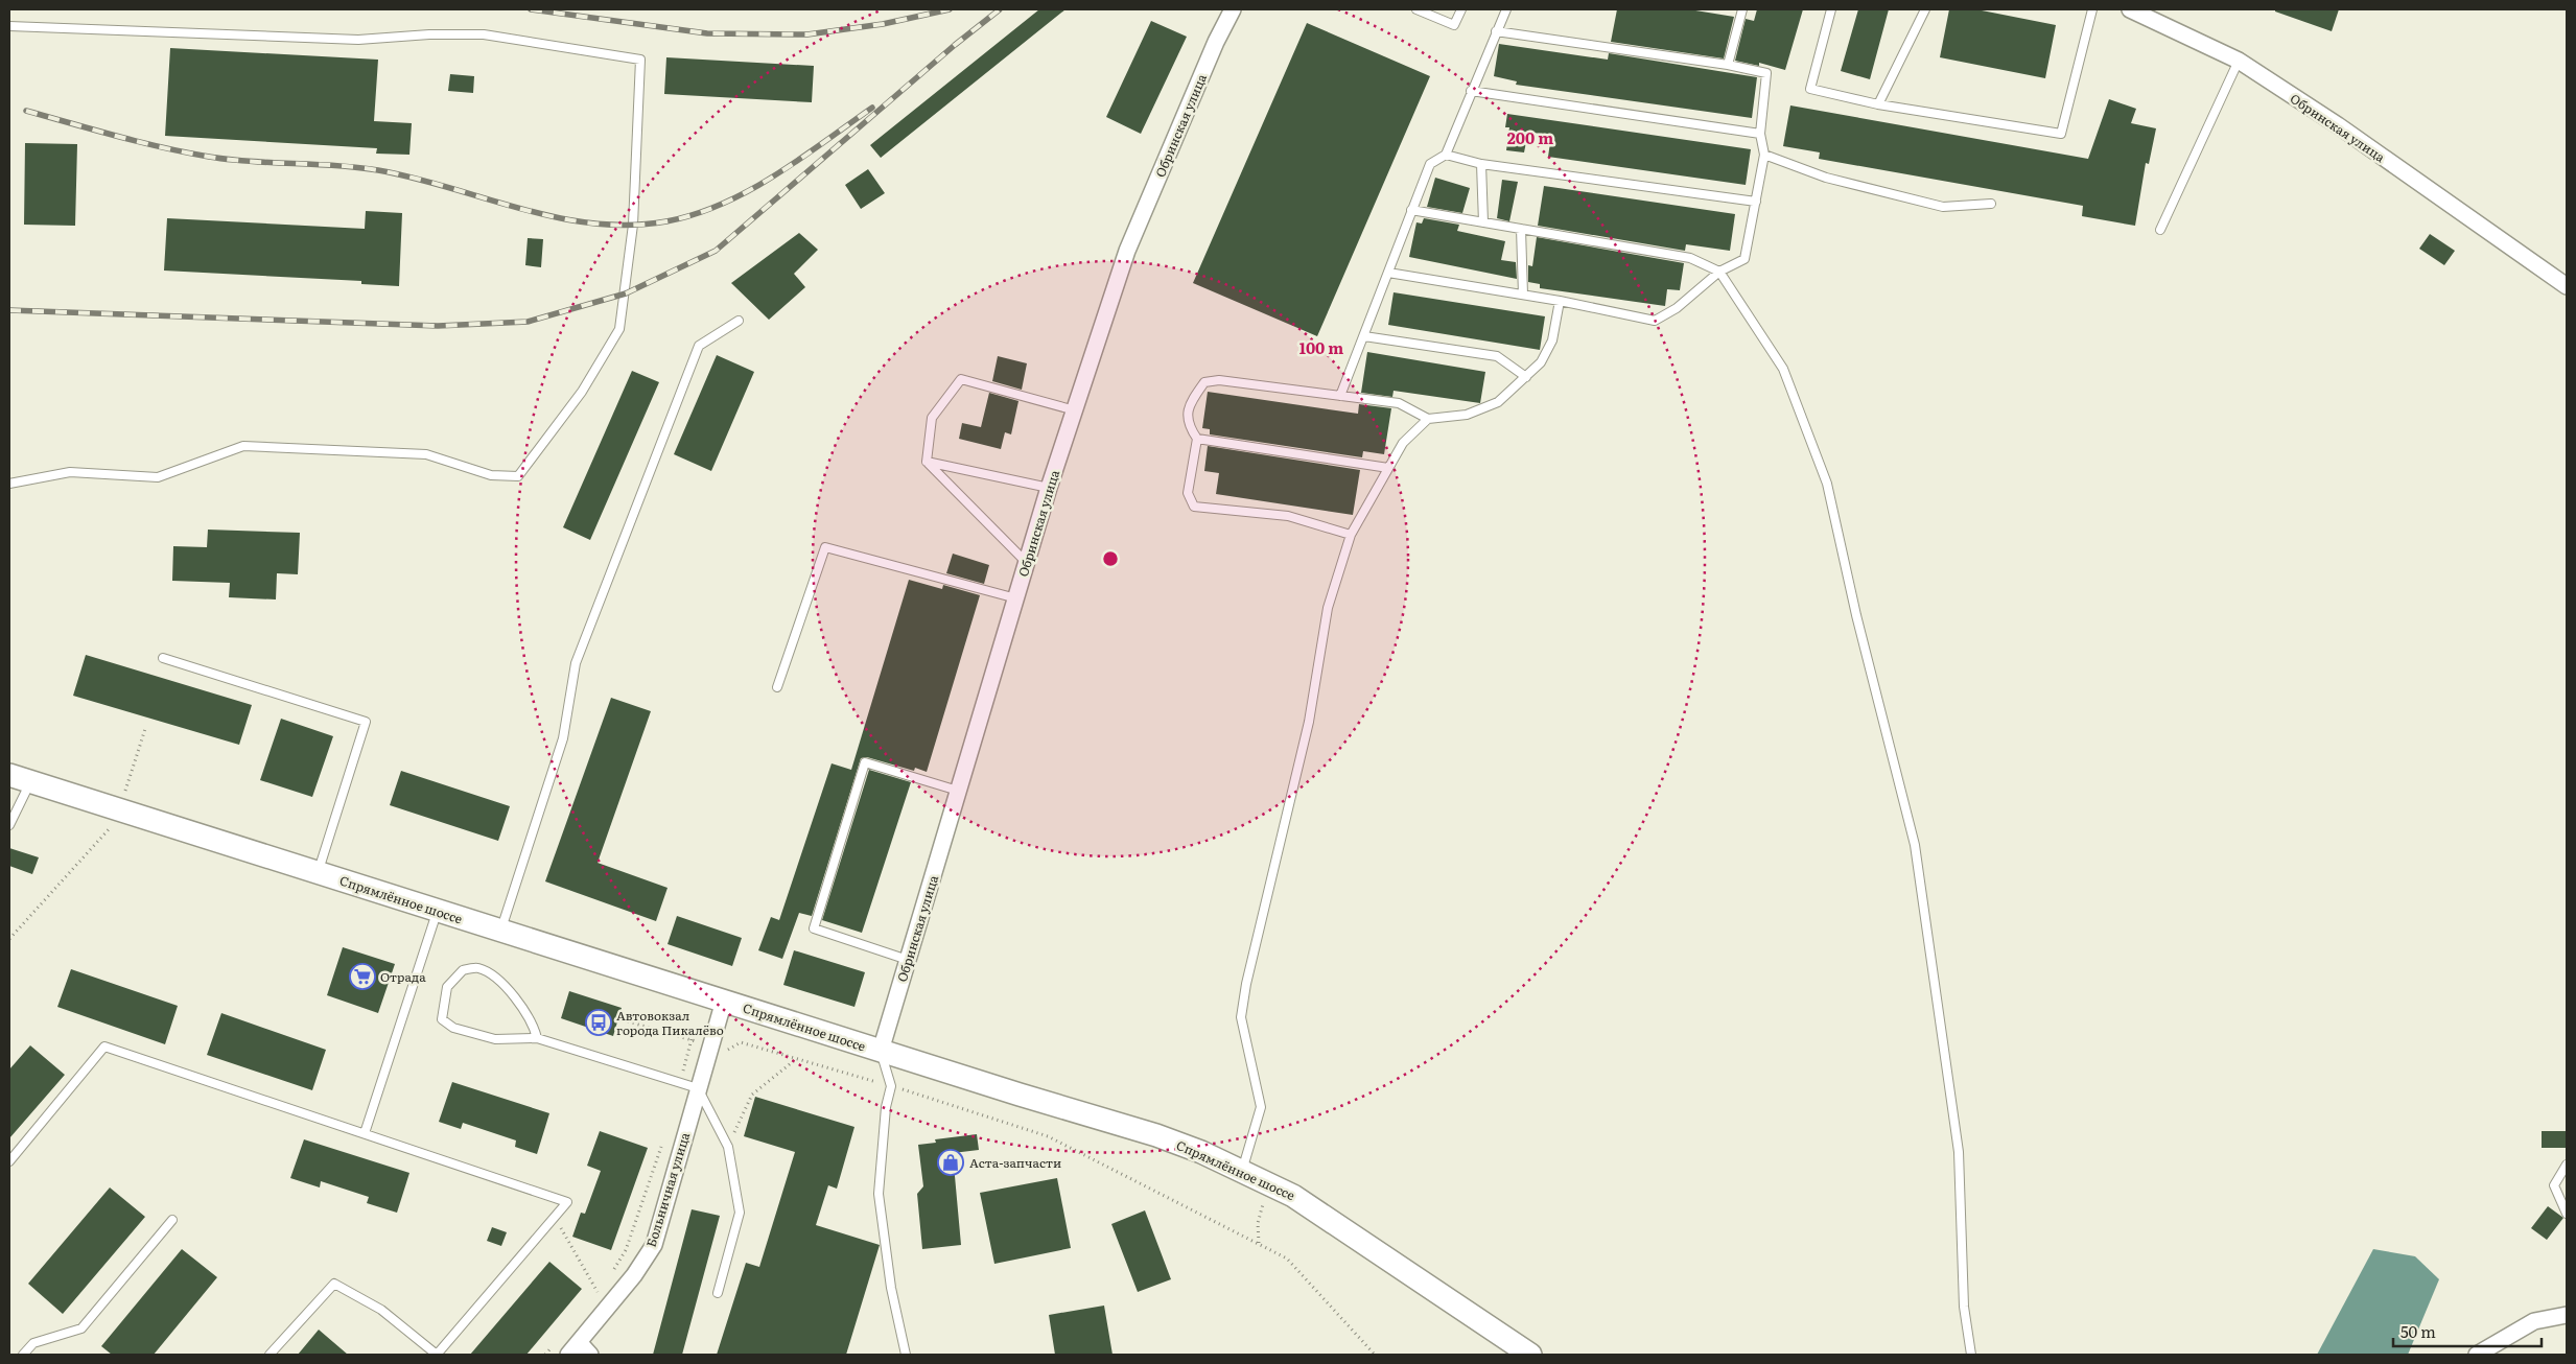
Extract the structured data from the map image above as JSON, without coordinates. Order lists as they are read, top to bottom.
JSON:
{
  "streets": {
    "main road": ["Спрямлённое шоссе"],
    "street": ["Обринская улица", "Больничная улица"]
  },
  "crossings": [
    ["Обринская улица", "Спрямлённое шоссе"],
    ["Спрямлённое шоссе", "Больничная улица"]
  ],
  "places": {
    "supermarket": ["Отрада"],
    "bus stop": ["Автовокзал города Пикалёво"],
    "shop": ["Аста-запчасти"]
  },
  "scale_bar": "50 m",
  "rings": ["200 m", "100 m"]
}
